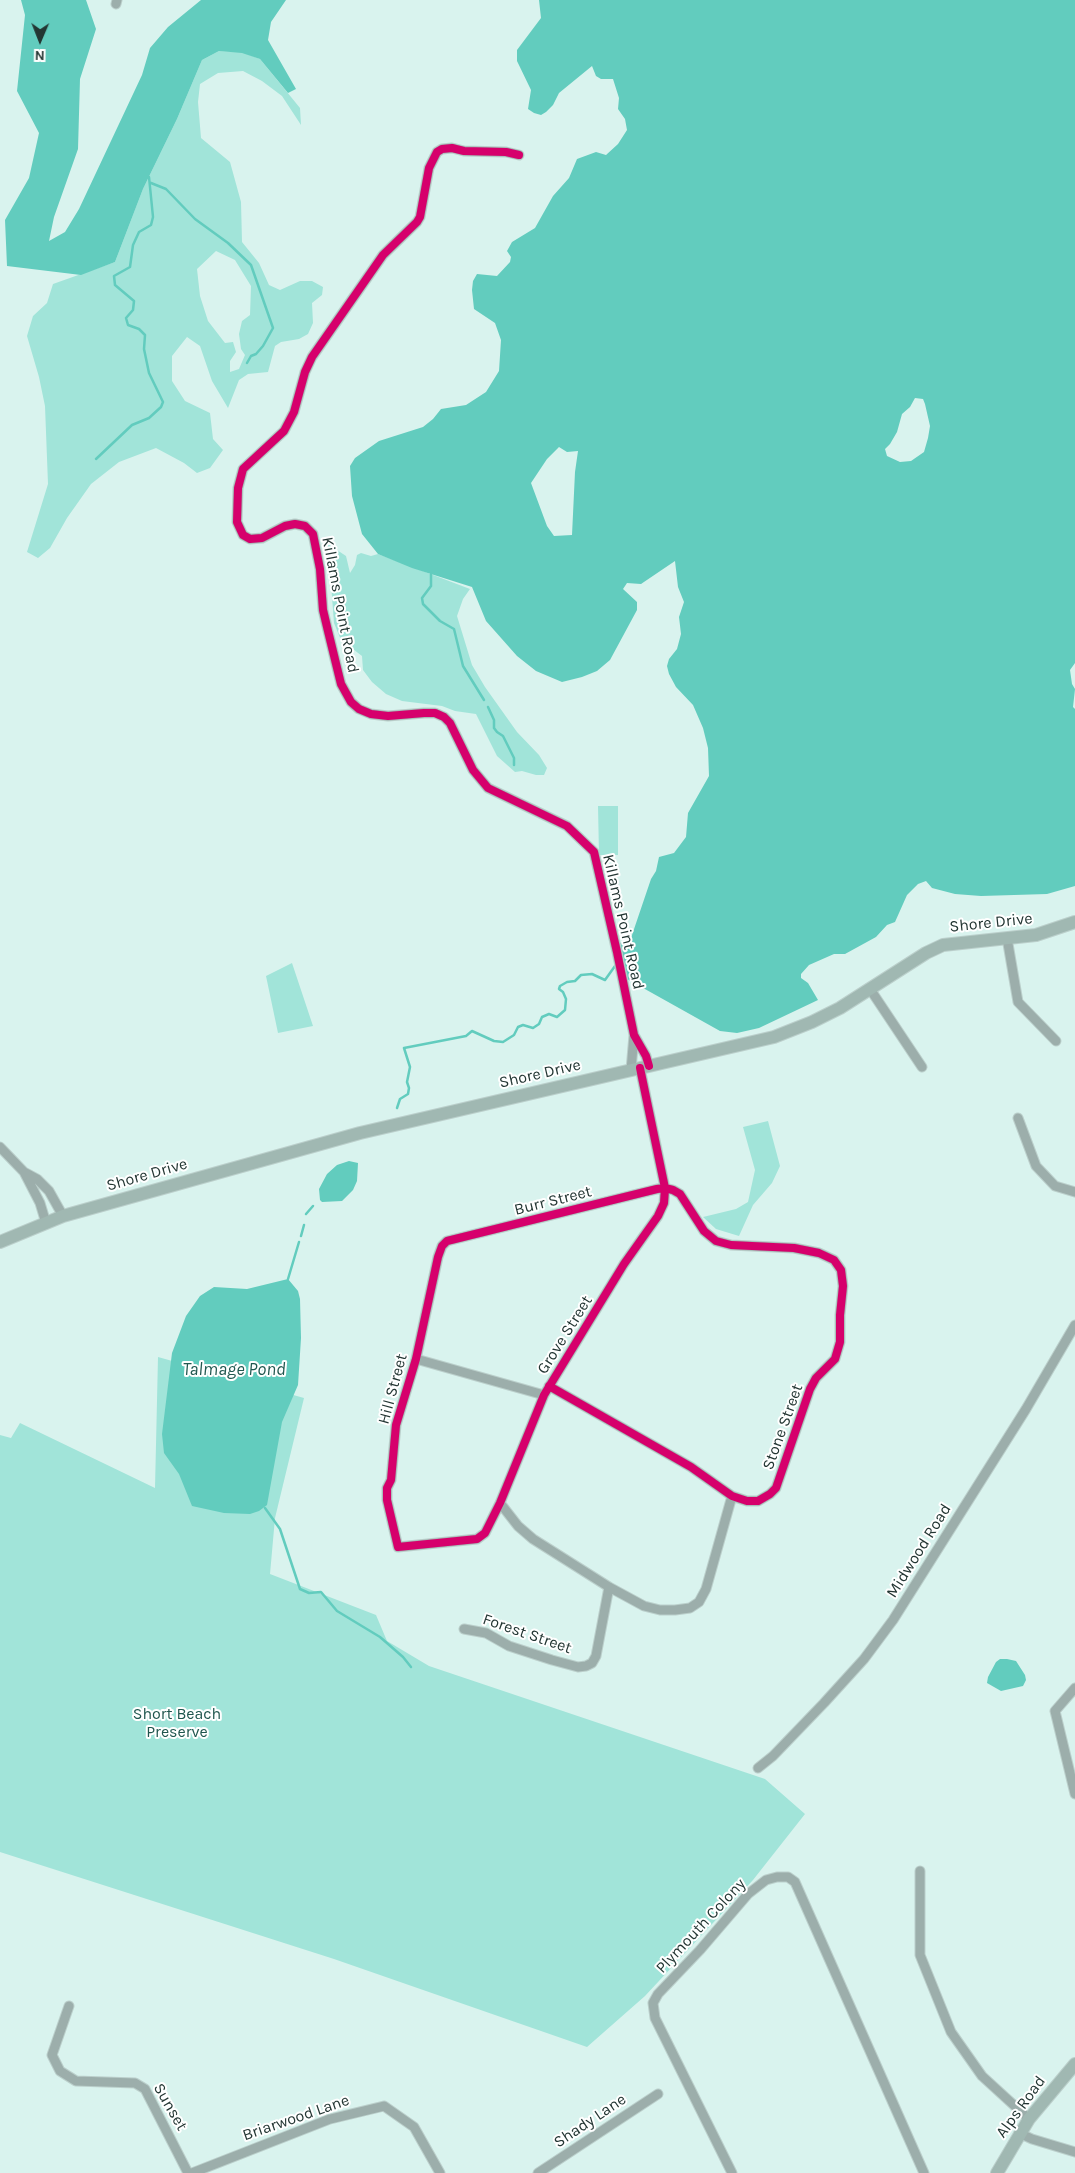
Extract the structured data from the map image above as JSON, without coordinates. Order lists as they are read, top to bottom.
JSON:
{
  "streets": {
    "main road": ["Shore Drive", "Alps Road"],
    "street": [
      "Killams Point Road",
      "Burr Street",
      "Grove Street",
      "Hill Street",
      "Stone Street",
      "Midwood Road",
      "Forest Street",
      "Plymouth Colony",
      "Sunset",
      "Briarwood Lane",
      "Shady Lane"
    ]
  },
  "crossings": [
    ["Killams Point Road", "Shore Drive"],
    ["Killams Point Road", "Grove Street"],
    ["Shore Drive", "Grove Street"],
    ["Burr Street", "Grove Street"],
    ["Burr Street", "Hill Street"],
    ["Burr Street", "Stone Street"],
    ["Grove Street", "Hill Street"],
    ["Grove Street", "Stone Street"],
    ["Hill Street", "Stone Street"],
    ["Sunset", "Briarwood Lane"]
  ],
  "water": ["Talmage Pond"],
  "parks": ["Short Beach Preserve"],
  "north": "bottom"
}
